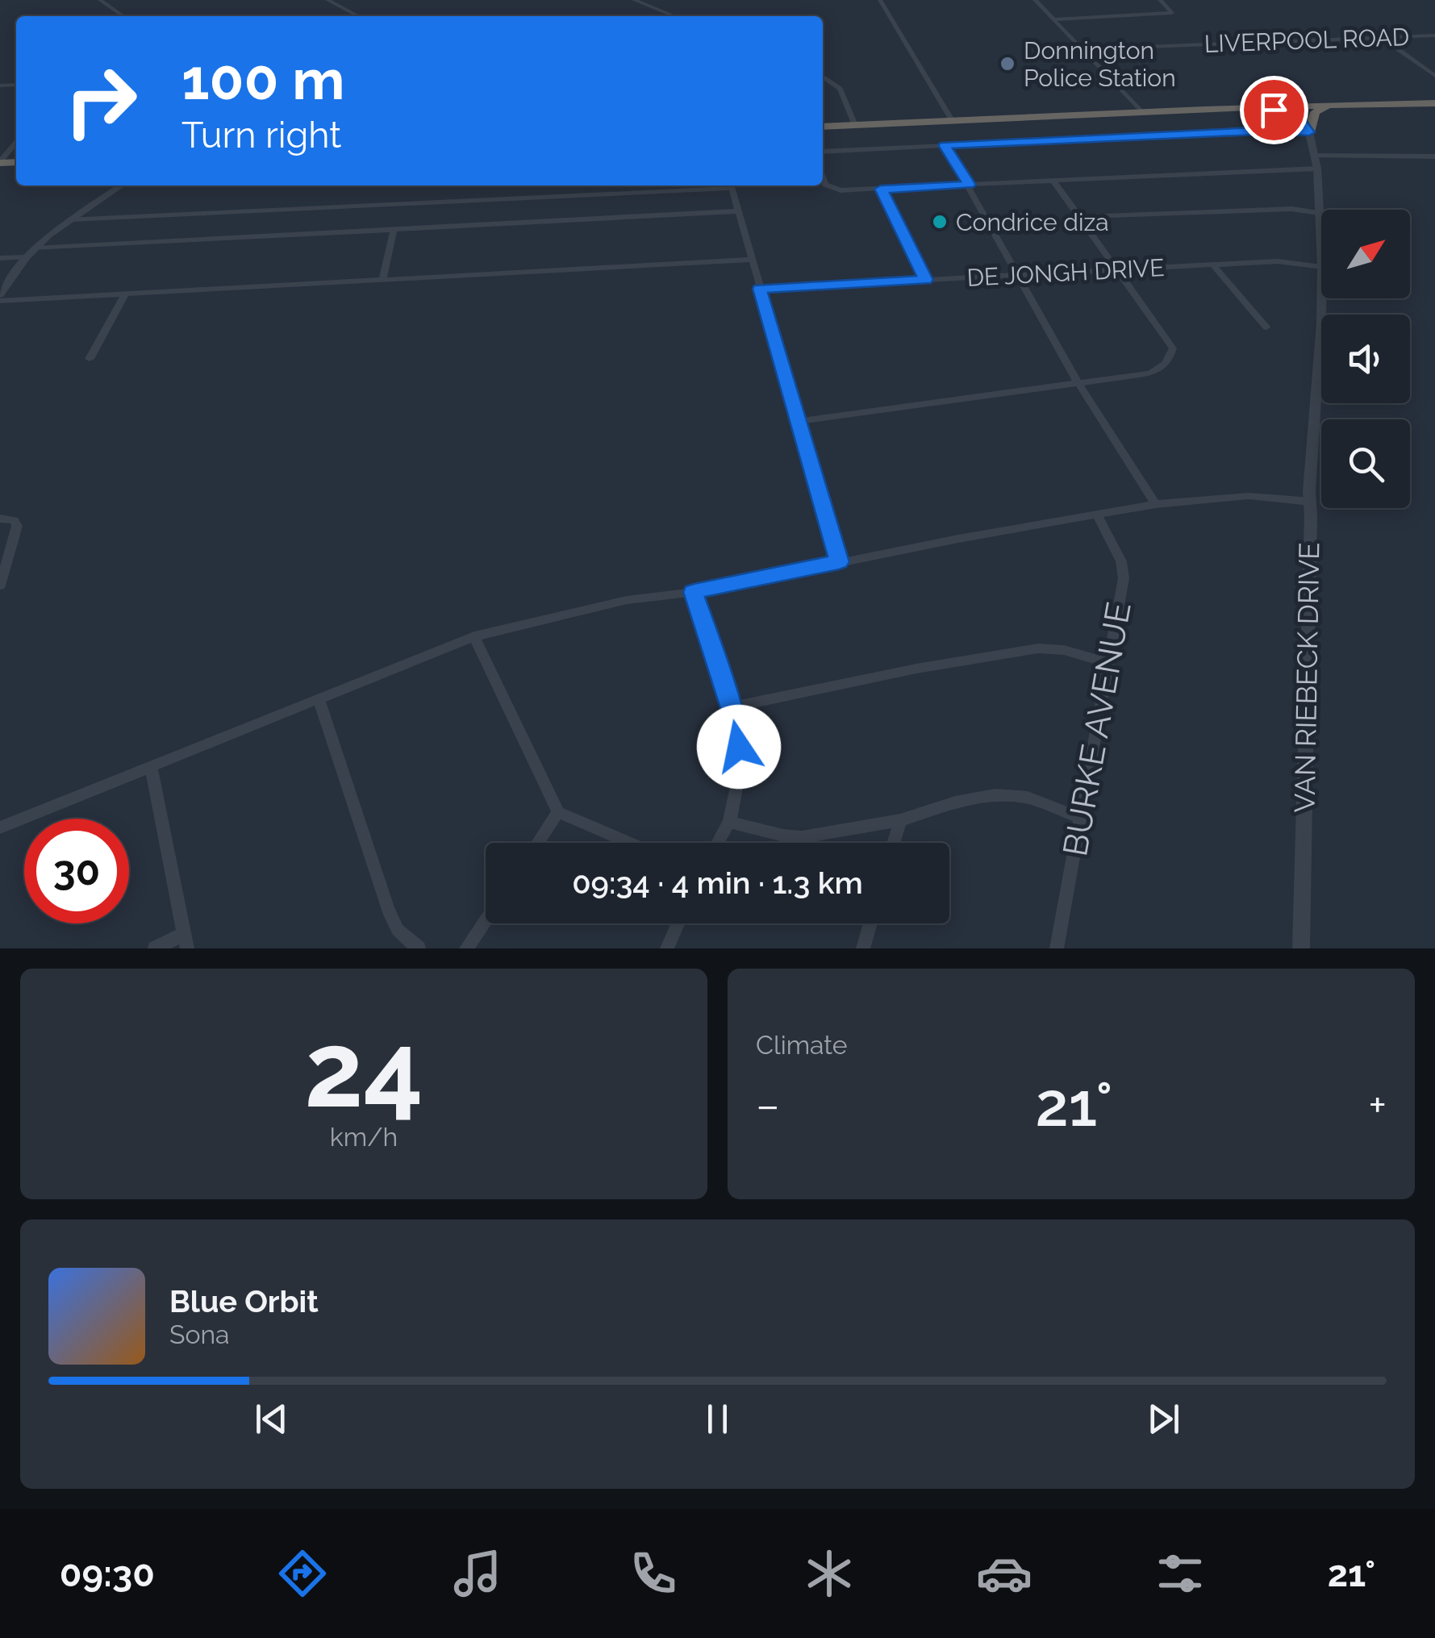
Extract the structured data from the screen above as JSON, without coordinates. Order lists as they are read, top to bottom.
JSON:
{
  "streets": {
    "street": [
      "LIVERPOOL ROAD",
      "DE JONGH DRIVE",
      "VAN RIEBECK DRIVE",
      "BURKE AVENUE"
    ]
  },
  "places": ["Donnington Police Station", "Condrice diza"],
  "north": "top right",
  "page": {
    "turn": ["100 m", "Turn right"],
    "limit": "30",
    "trip": "09:34 · 4 min · 1.3 km",
    "tile": [
      ["24", "km/h"],
      "Climate"
    ],
    "heat": ["−", "21°", "+"],
    "song": ["Blue Orbit", "Sona"],
    "tabs": ["09:30", "21°"]
  }
}
